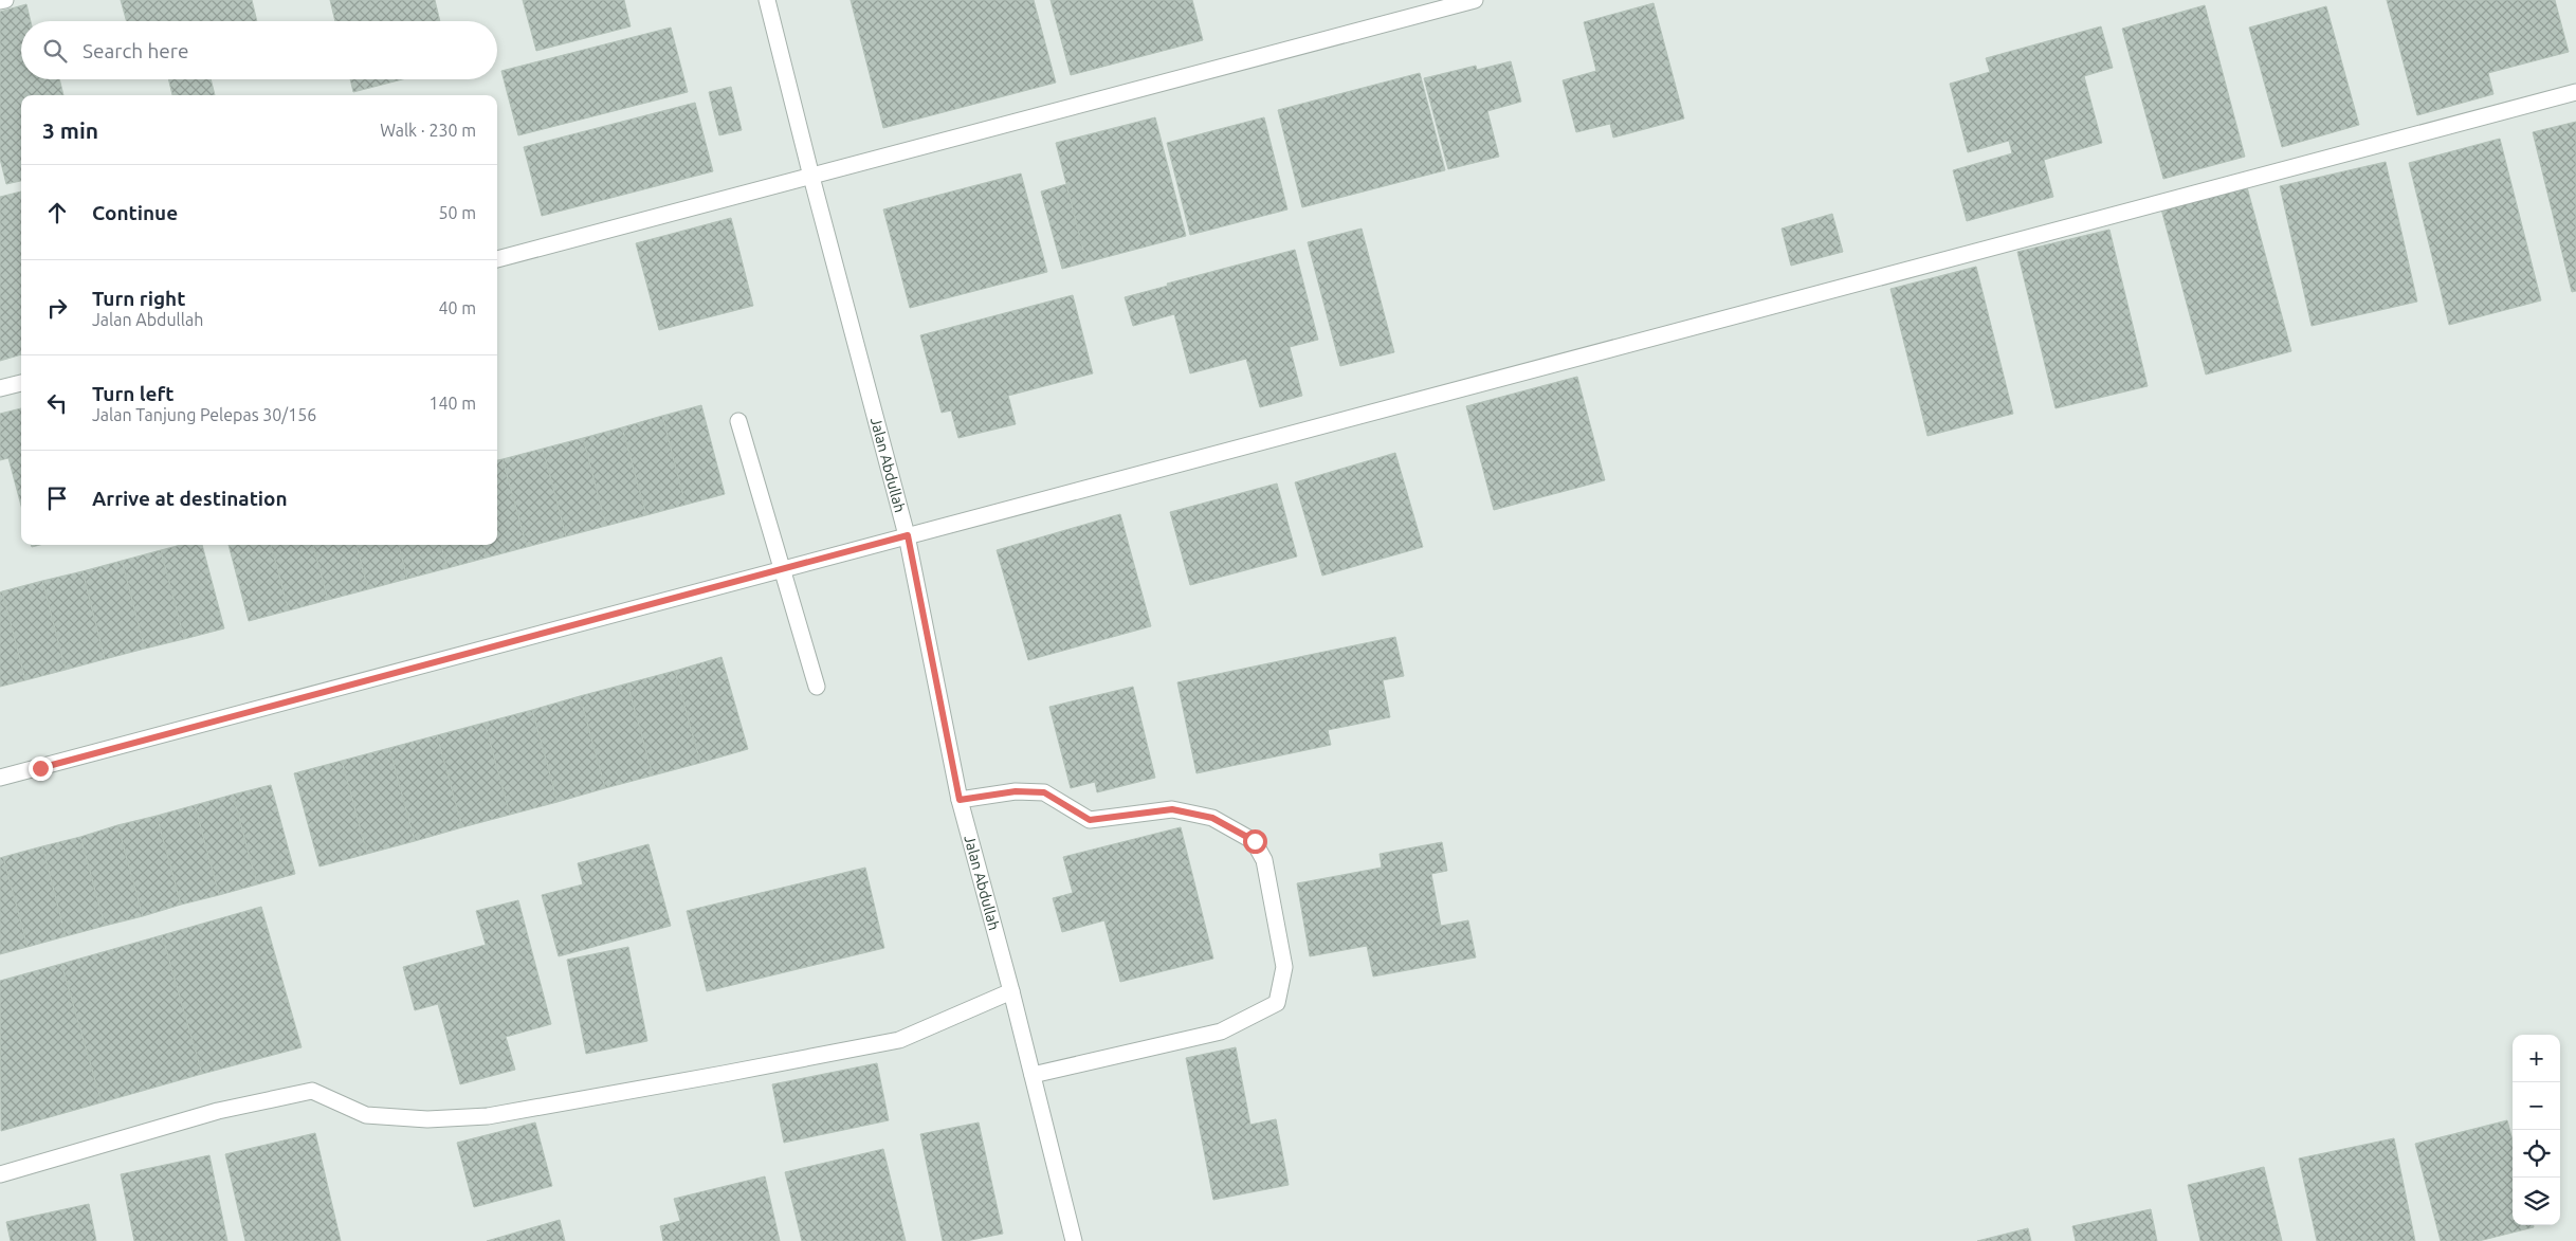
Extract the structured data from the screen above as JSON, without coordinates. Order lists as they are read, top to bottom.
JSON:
{
  "streets": {
    "street": ["Jalan Abdullah"]
  },
  "page": {
    "search": "Search here",
    "heading": ["3 min", "Walk · 230 m"],
    "list": [
      ["Continue", "50 m"],
      ["Turn right", "Jalan Abdullah", "40 m"],
      ["Turn left", "Jalan Tanjung Pelepas 30/156", "140 m"],
      "Arrive at destination"
    ],
    "map_buttons": ["+", "−"]
  }
}
